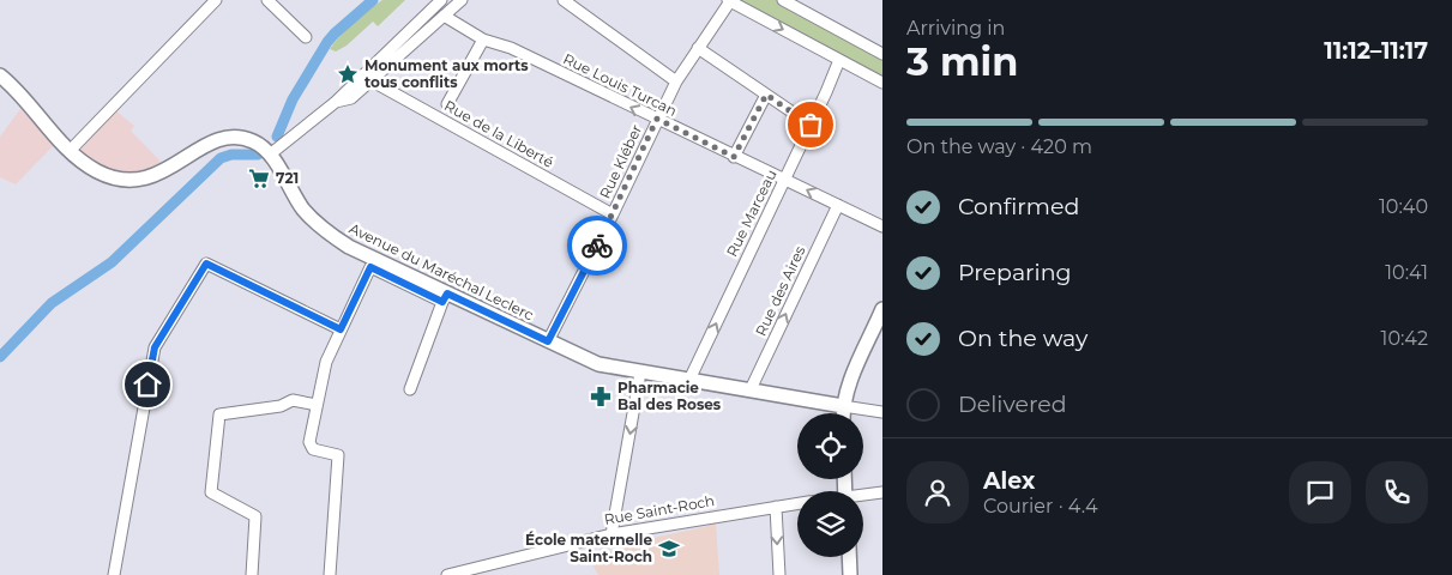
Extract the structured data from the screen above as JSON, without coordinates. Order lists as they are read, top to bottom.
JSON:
{
  "streets": {
    "main road": ["Avenue du Maréchal Leclerc"],
    "street": [
      "Rue Louis Turcan",
      "Rue de la Liberté",
      "Rue Kléber",
      "Rue Marceau",
      "Rue des Aires",
      "Rue Saint-Roch"
    ]
  },
  "crossings": [
    ["Rue Louis Turcan", "Rue Kléber"],
    ["Rue Louis Turcan", "Rue Marceau"],
    ["Rue Louis Turcan", "Rue des Aires"],
    ["Rue de la Liberté", "Rue Kléber"],
    ["Rue Kléber", "Avenue du Maréchal Leclerc"],
    ["Rue Marceau", "Avenue du Maréchal Leclerc"],
    ["Avenue du Maréchal Leclerc", "Rue des Aires"]
  ],
  "one_way": ["Rue Marceau", "Rue des Aires"],
  "places": {
    "place": ["Monument aux morts tous conflits"],
    "supermarket": ["721"],
    "pharmacy": ["Pharmacie Bal des Roses"],
    "school or university": ["École maternelle Saint-Roch"]
  },
  "page": {
    "heading": ["3 min", "Arriving in", "11:12–11:17"],
    "panel": ["Alex", "Courier · 4.4"],
    "bar": "On the way · 420 m",
    "list": [
      ["Confirmed", "10:40"],
      ["Preparing", "10:41"],
      ["On the way", "10:42"],
      "Delivered"
    ]
  }
}
